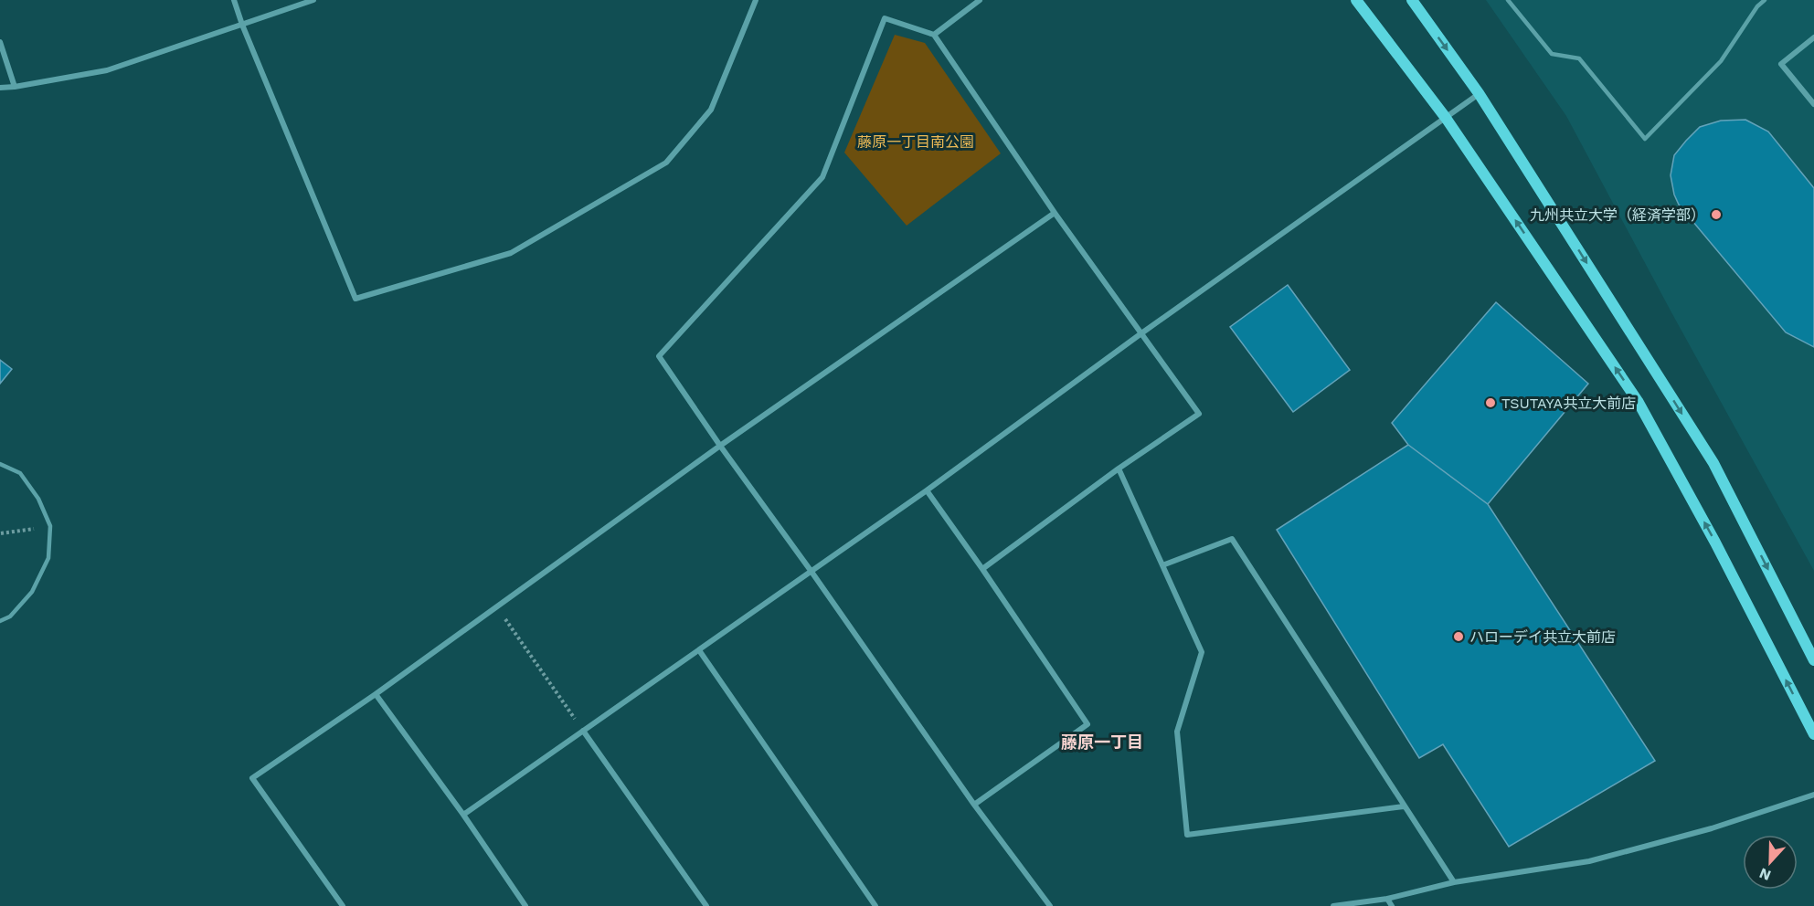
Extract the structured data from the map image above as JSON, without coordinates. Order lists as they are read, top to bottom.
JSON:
{
  "districts": ["藤原一丁目"],
  "parks": ["藤原一丁目南公園"],
  "places": ["九州共立大学（経済学部）", "TSUTAYA共立大前店", "ハローデイ共立大前店"],
  "north": "bottom"
}
